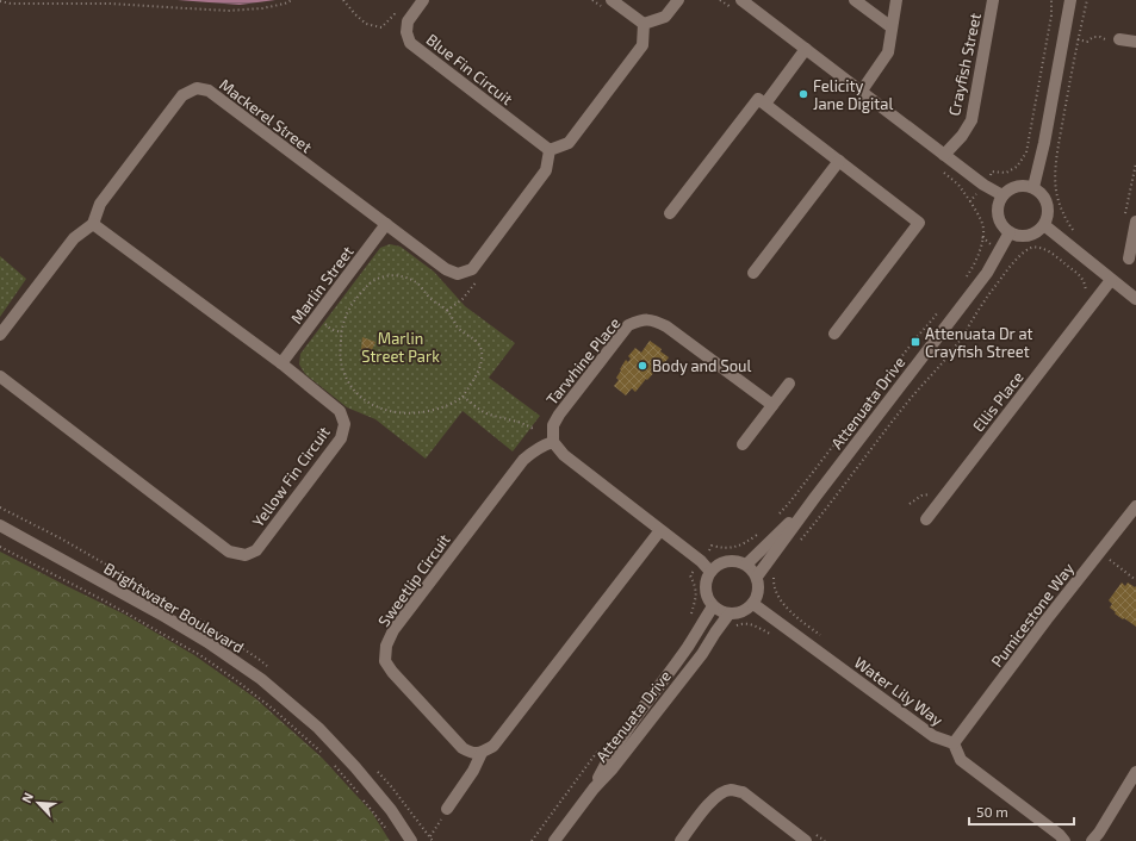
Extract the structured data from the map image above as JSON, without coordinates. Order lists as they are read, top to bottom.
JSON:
{
  "streets": {
    "street": [
      "Crayfish Street",
      "Blue Fin Circuit",
      "Mackerel Street",
      "Marlin Street",
      "Tarwhine Place",
      "Ellis Place",
      "Attenuata Drive",
      "Yellow Fin Circuit",
      "Sweetlip Circuit",
      "Brightwater Boulevard",
      "Pumicestone Way",
      "Water Lily Way"
    ]
  },
  "crossings": [
    ["Blue Fin Circuit", "Mackerel Street"],
    ["Mackerel Street", "Marlin Street"],
    ["Mackerel Street", "Yellow Fin Circuit"],
    ["Marlin Street", "Yellow Fin Circuit"],
    ["Tarwhine Place", "Sweetlip Circuit"],
    ["Attenuata Drive", "Water Lily Way"],
    ["Pumicestone Way", "Water Lily Way"]
  ],
  "parks": ["Marlin Street Park"],
  "places": {
    "other": ["Felicity Jane Digital", "Body and Soul"],
    "transit": ["Attenuata Dr at Crayfish Street"]
  },
  "scale_bar": "50 m",
  "north": "top left"
}
